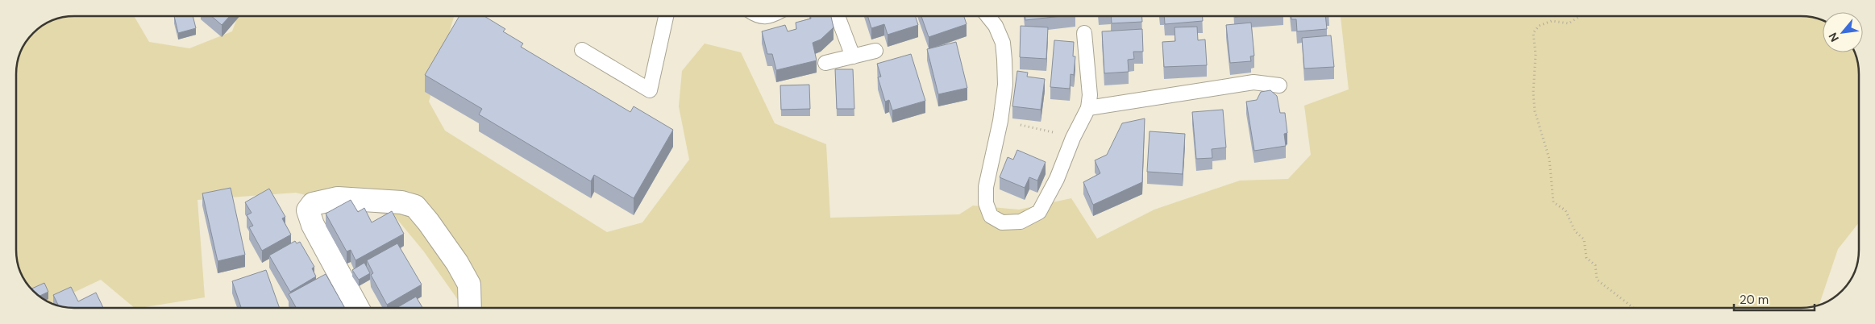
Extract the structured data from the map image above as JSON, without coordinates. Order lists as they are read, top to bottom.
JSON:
{
  "scale_bar": "20 m",
  "north": "bottom left"
}
